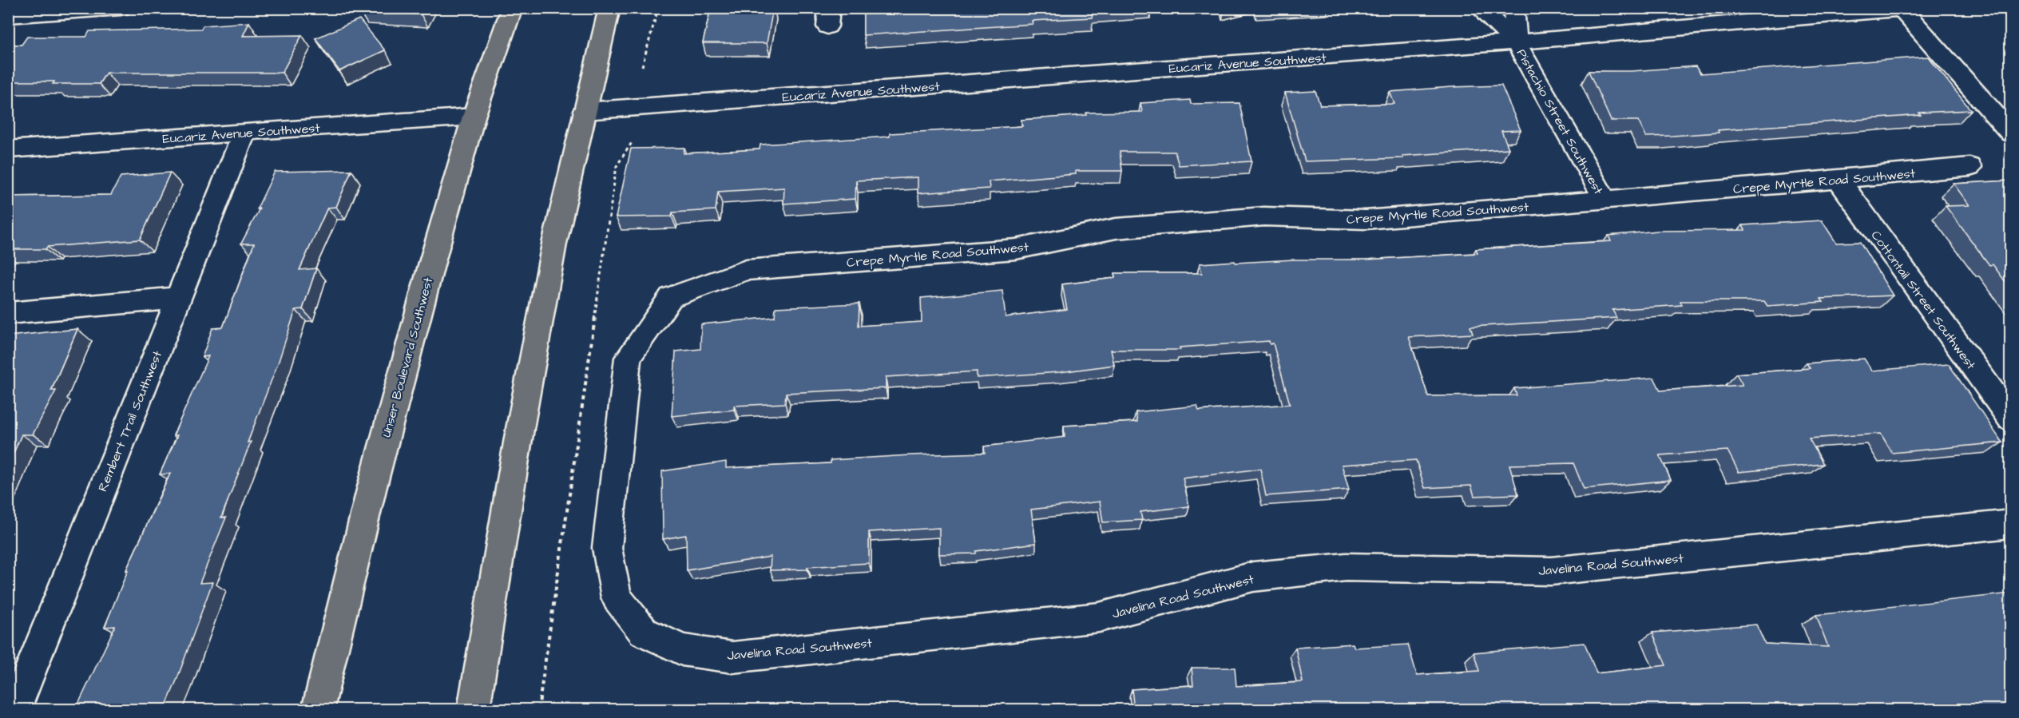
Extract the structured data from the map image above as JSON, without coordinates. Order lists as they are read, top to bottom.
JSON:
{
  "streets": {
    "main road": ["Unser Boulevard Southwest"],
    "street": [
      "Eucariz Avenue Southwest",
      "Pistachio Street Southwest",
      "Crepe Myrtle Road Southwest",
      "Cottontail Street Southwest",
      "Rembert Trail Southwest",
      "Javelina Road Southwest"
    ]
  },
  "crossings": [
    ["Eucariz Avenue Southwest", "Pistachio Street Southwest"],
    ["Eucariz Avenue Southwest", "Unser Boulevard Southwest"],
    ["Eucariz Avenue Southwest", "Rembert Trail Southwest"],
    ["Pistachio Street Southwest", "Crepe Myrtle Road Southwest"],
    ["Crepe Myrtle Road Southwest", "Cottontail Street Southwest"],
    ["Crepe Myrtle Road Southwest", "Javelina Road Southwest"]
  ]
}
